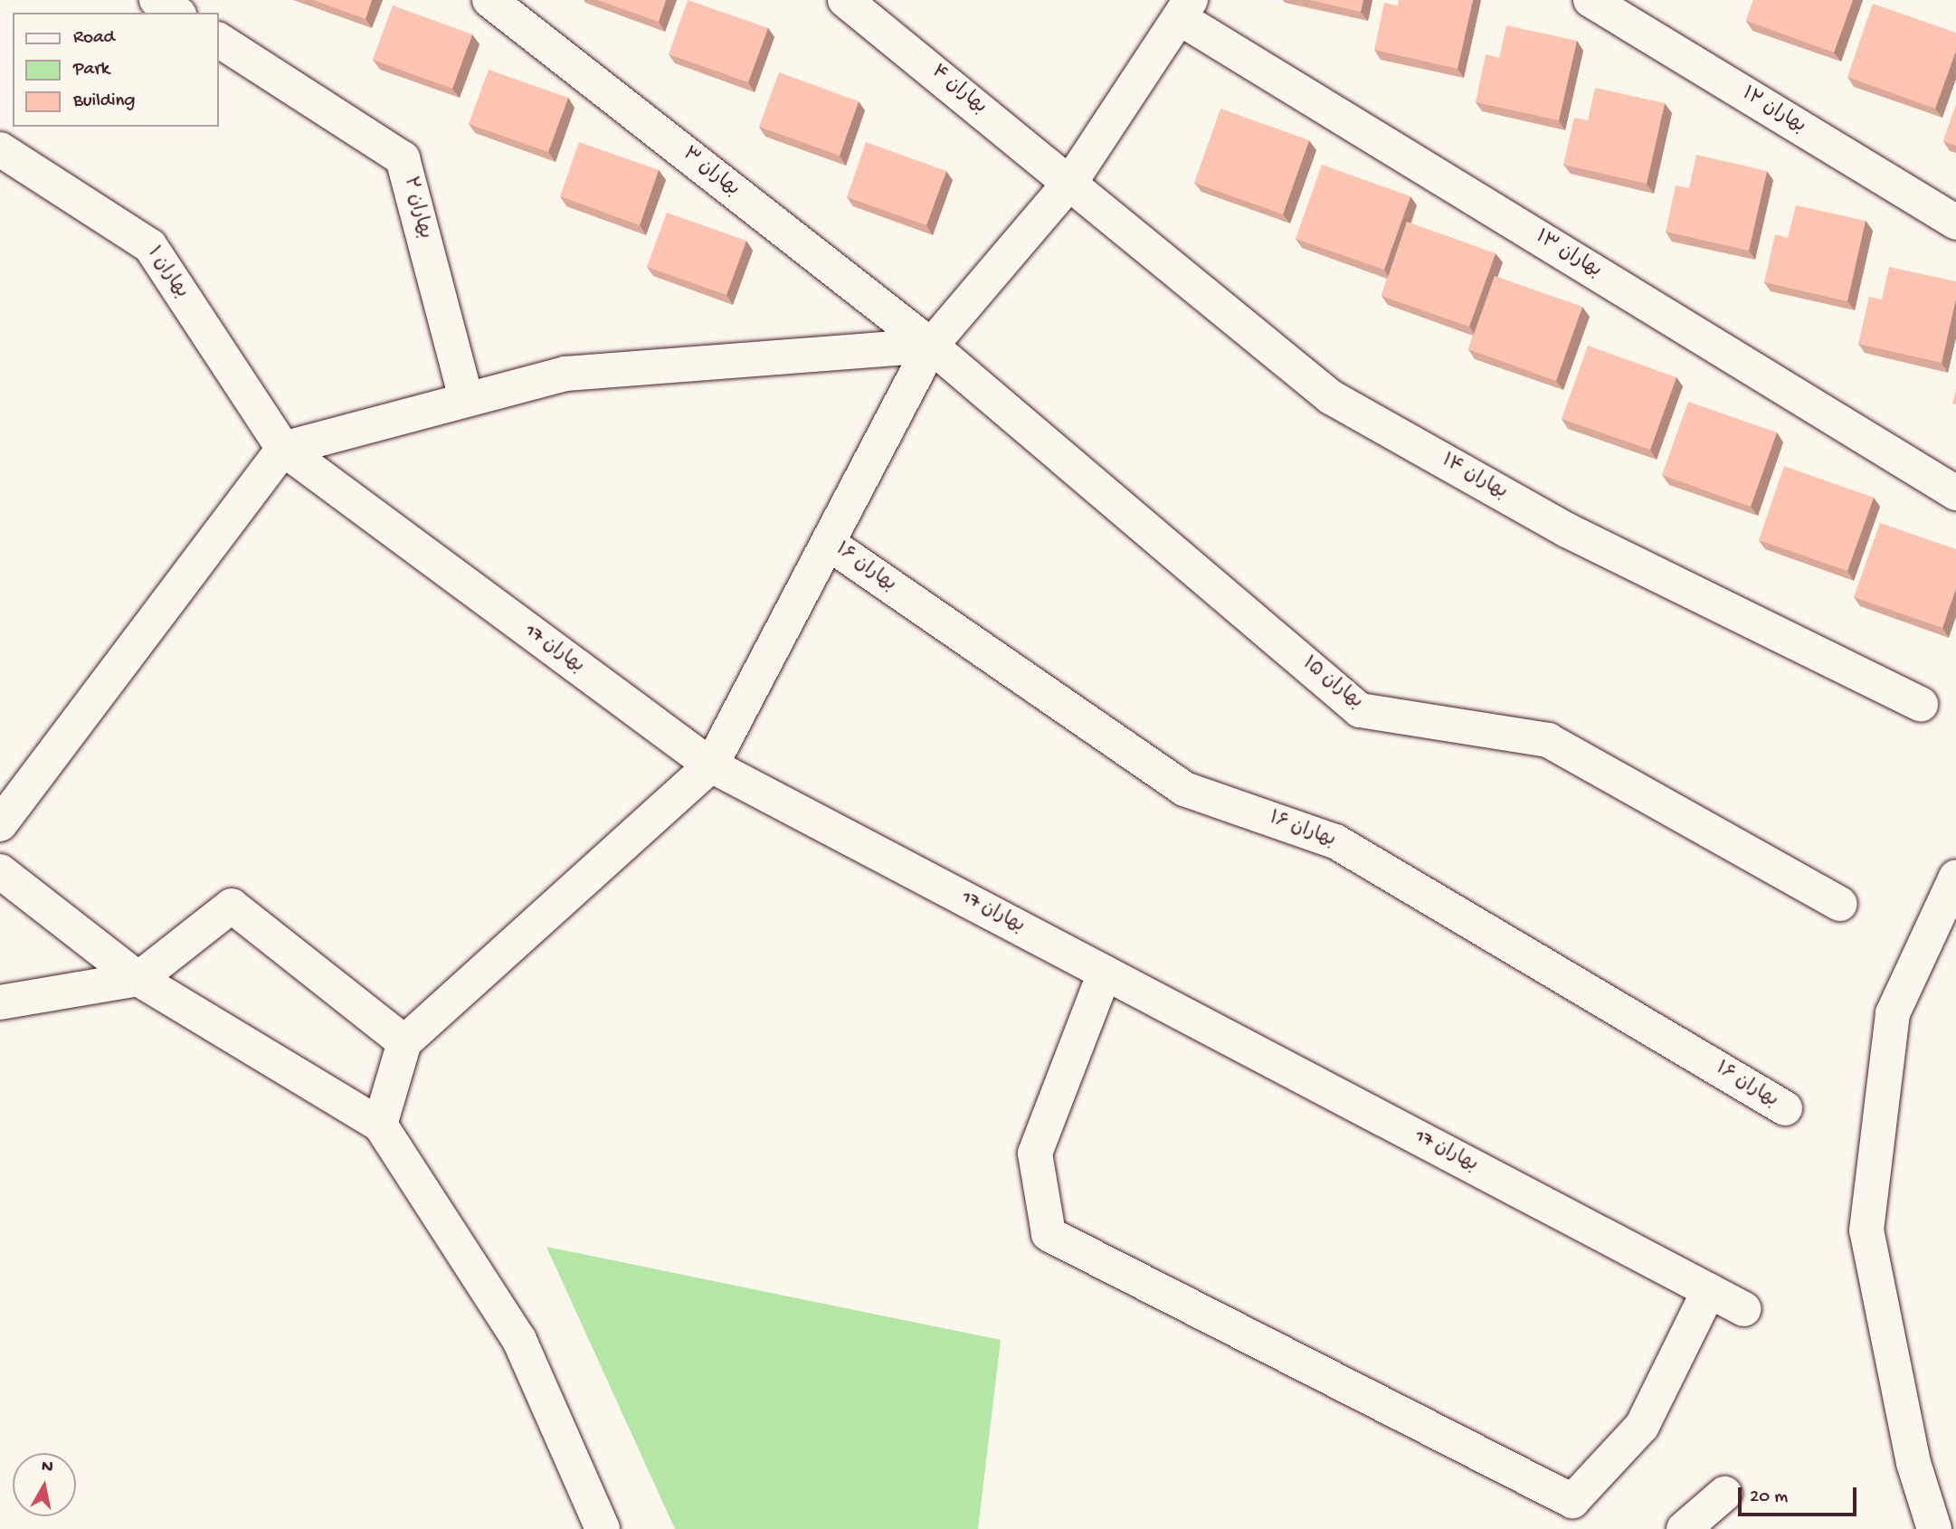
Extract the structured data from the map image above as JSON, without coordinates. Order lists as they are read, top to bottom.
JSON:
{
  "streets": {
    "street": [
      "بهاران ۴",
      "بهاران ۱۲",
      "بهاران ۳",
      "بهاران ۲",
      "بهاران ۱۳",
      "بهاران ۱",
      "بهاران ۱۴",
      "بهاران ۱۶",
      "بهاران 17",
      "بهاران ۱۵"
    ]
  },
  "crossings": [
    ["بهاران ۴", "بهاران ۱۴"],
    ["بهاران ۳", "بهاران ۱۵"],
    ["بهاران ۱", "بهاران 17"]
  ],
  "legend": ["Road", "Park", "Building"],
  "scale_bar": "20 m",
  "north": "top"
}
